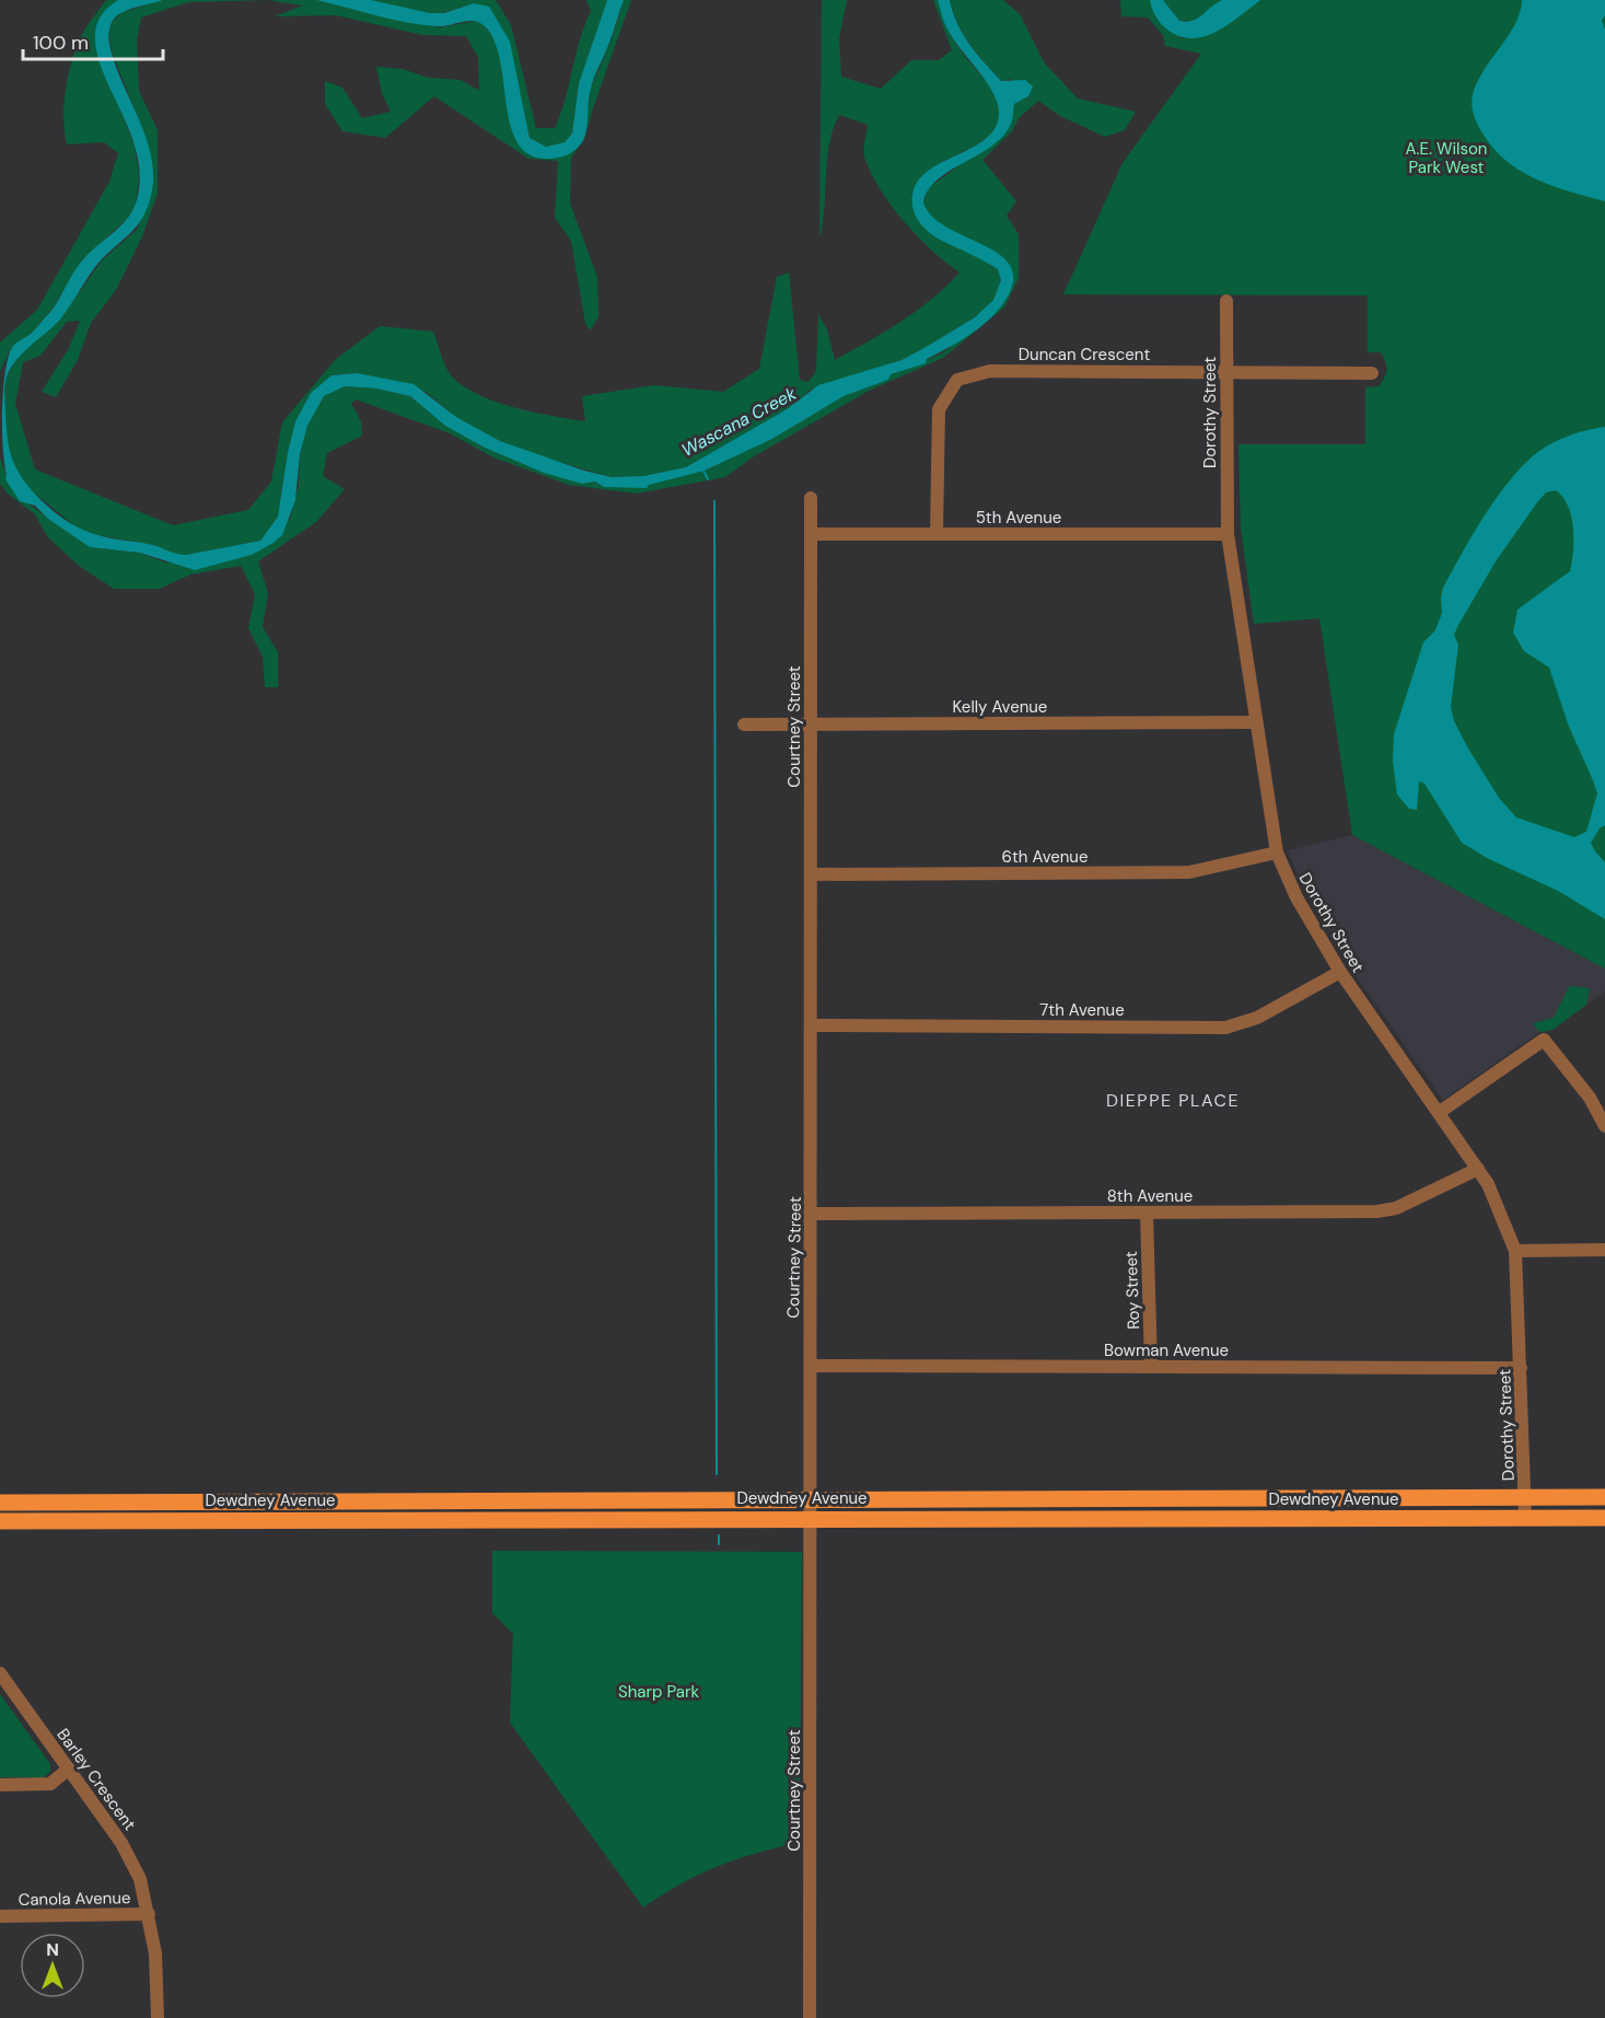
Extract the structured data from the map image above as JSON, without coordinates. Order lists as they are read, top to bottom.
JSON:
{
  "streets": {
    "main road": ["Dewdney Avenue"],
    "street": [
      "Duncan Crescent",
      "Dorothy Street",
      "5th Avenue",
      "Kelly Avenue",
      "Courtney Street",
      "6th Avenue",
      "7th Avenue",
      "8th Avenue",
      "Roy Street",
      "Bowman Avenue",
      "Barley Crescent",
      "Canola Avenue"
    ]
  },
  "crossings": [
    ["Duncan Crescent", "Dorothy Street"],
    ["Duncan Crescent", "5th Avenue"],
    ["Dorothy Street", "5th Avenue"],
    ["Dorothy Street", "Kelly Avenue"],
    ["Dorothy Street", "6th Avenue"],
    ["Dorothy Street", "7th Avenue"],
    ["Dorothy Street", "8th Avenue"],
    ["Dorothy Street", "Bowman Avenue"],
    ["Dorothy Street", "Dewdney Avenue"],
    ["5th Avenue", "Courtney Street"],
    ["Kelly Avenue", "Courtney Street"],
    ["Courtney Street", "6th Avenue"],
    ["Courtney Street", "7th Avenue"],
    ["Courtney Street", "8th Avenue"],
    ["Courtney Street", "Bowman Avenue"],
    ["Courtney Street", "Dewdney Avenue"],
    ["8th Avenue", "Roy Street"],
    ["Roy Street", "Bowman Avenue"],
    ["Barley Crescent", "Canola Avenue"]
  ],
  "districts": ["DIEPPE PLACE"],
  "water": ["Wascana Creek"],
  "parks": ["A.E. Wilson Park West", "Sharp Park"],
  "scale_bar": "100 m",
  "north": "top"
}
